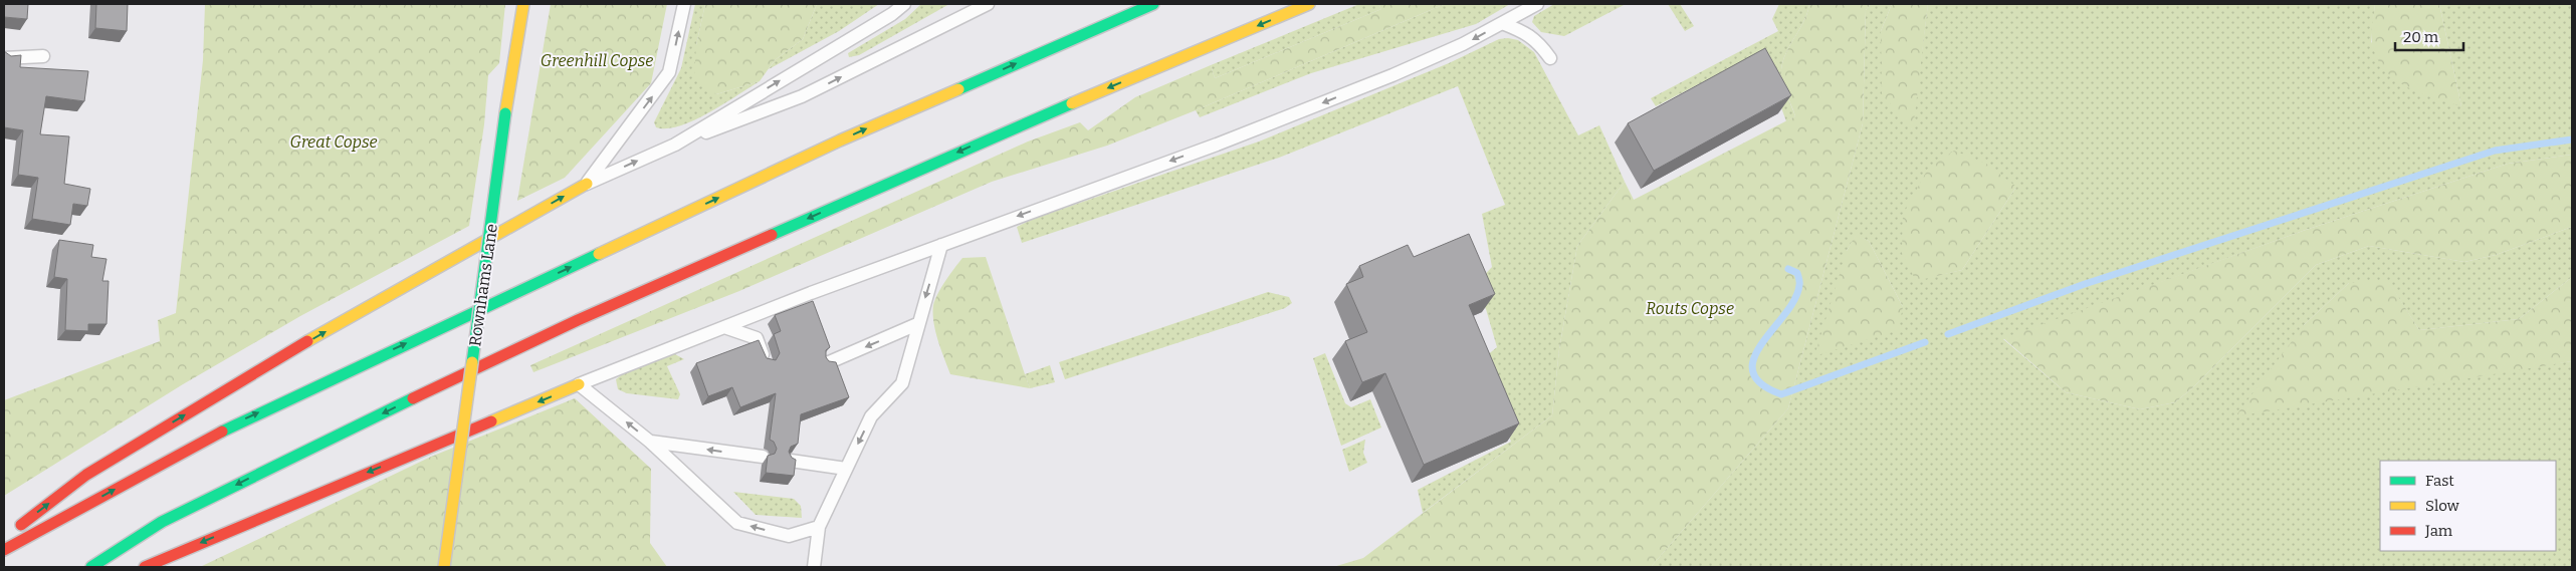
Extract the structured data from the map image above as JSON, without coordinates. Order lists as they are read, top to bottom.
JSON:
{
  "streets": {
    "main road": ["Rownhams Lane"]
  },
  "parks": ["Greenhill Copse", "Great Copse", "Routs Copse"],
  "legend": ["Fast", "Slow", "Jam"],
  "scale_bar": "20 m"
}
